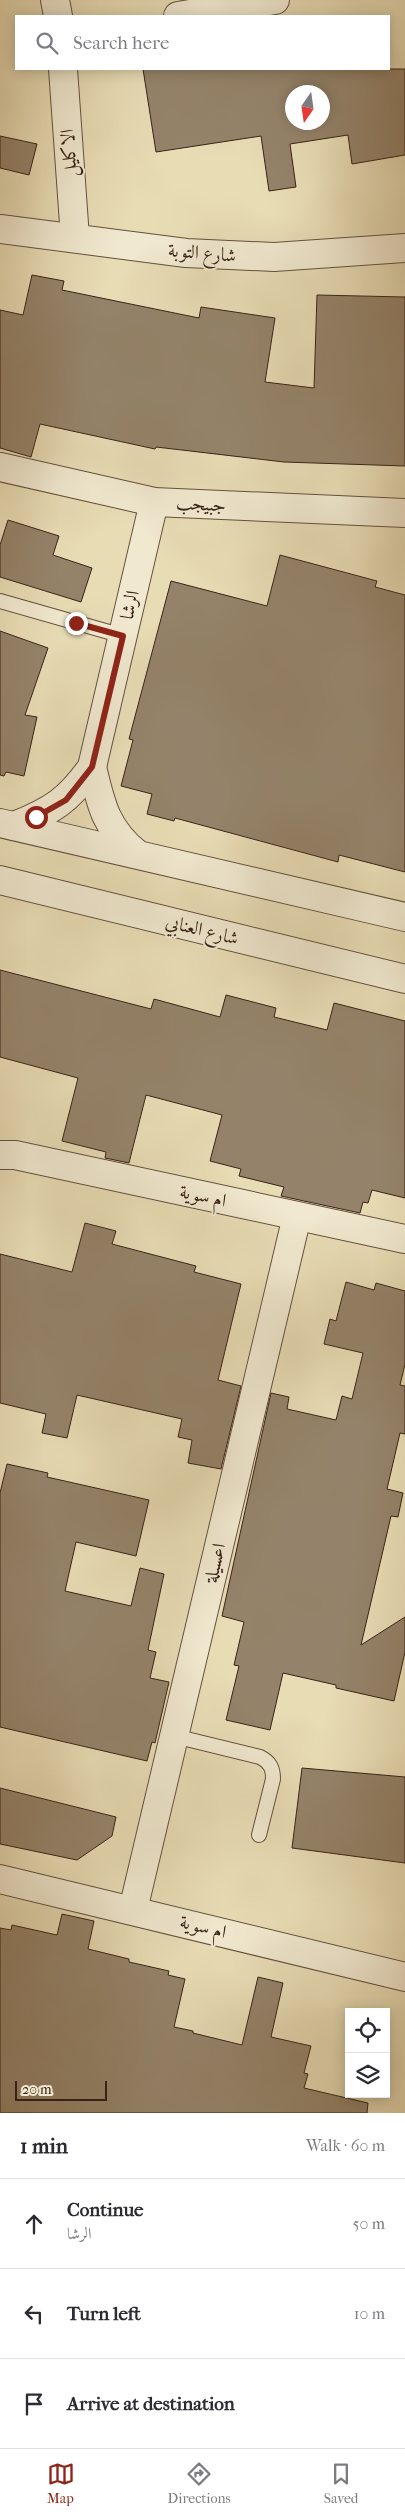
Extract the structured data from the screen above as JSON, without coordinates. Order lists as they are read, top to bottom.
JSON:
{
  "streets": {
    "street": [
      "الاكليل",
      "شارع التوبة",
      "جبيجب",
      "الرشا",
      "شارع العنابي",
      "ام سوية",
      "اعسيلة"
    ]
  },
  "crossings": [
    ["الاكليل", "شارع التوبة"],
    ["جبيجب", "الرشا"],
    ["ام سوية", "اعسيلة"]
  ],
  "scale_bar": "20 m",
  "north": "bottom",
  "page": {
    "search": "Search here",
    "scale": "20 m",
    "heading": ["1 min", "Walk · 60 m"],
    "list": [
      ["Continue", "الرشا", "50 m"],
      ["Turn left", "10 m"],
      "Arrive at destination"
    ],
    "nav": ["Map", "Directions", "Saved"]
  }
}
